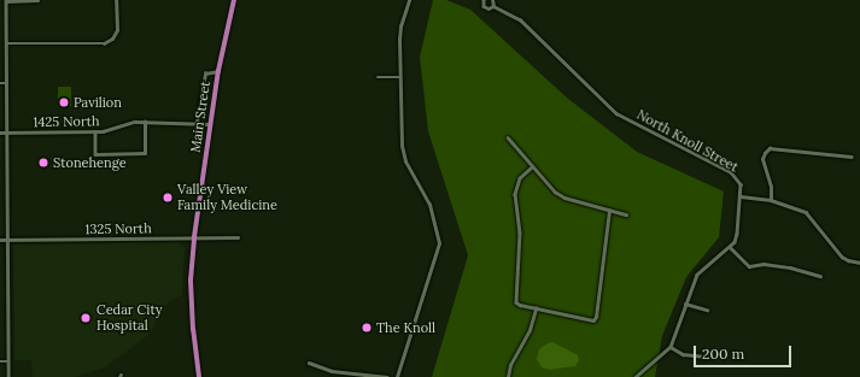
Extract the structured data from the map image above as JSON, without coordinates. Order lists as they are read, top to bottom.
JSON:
{
  "streets": {
    "main road": ["Main Street"],
    "street": ["1425 North", "North Knoll Street", "1325 North"]
  },
  "crossings": [
    ["Main Street", "1425 North"],
    ["Main Street", "1325 North"]
  ],
  "places": [
    "Pavilion",
    "Stonehenge",
    "Valley View Family Medicine",
    "Cedar City Hospital",
    "The Knoll"
  ],
  "scale_bar": "200 m"
}
